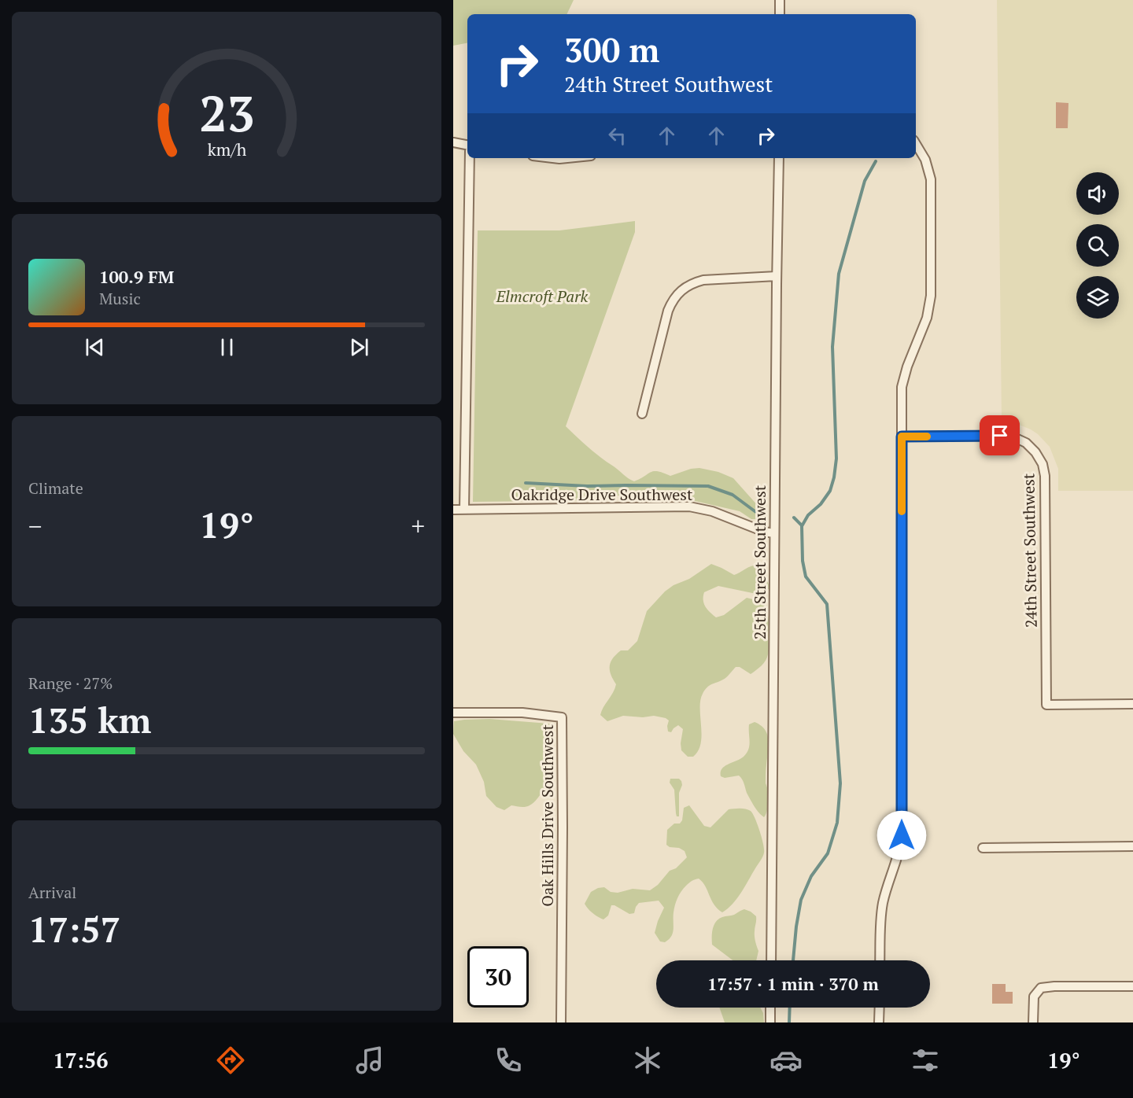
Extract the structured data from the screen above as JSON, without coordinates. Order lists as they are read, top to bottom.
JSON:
{
  "streets": {
    "street": [
      "Oakridge Drive Southwest",
      "24th Street Southwest",
      "25th Street Southwest",
      "Oak Hills Drive Southwest"
    ]
  },
  "crossings": [
    ["Oakridge Drive Southwest", "25th Street Southwest"]
  ],
  "parks": ["Elmcroft Park"],
  "page": {
    "turn": ["300 m", "24th Street Southwest"],
    "song": ["100.9 FM", "Music"],
    "tile": [
      "Climate",
      ["Range · 27%", "135 km"],
      ["Arrival", "17:57"]
    ],
    "heat": ["−", "19°", "+"],
    "limit": "30",
    "trip": "17:57 · 1 min · 370 m",
    "tabs": ["17:56", "19°"],
    "gauge": ["23", "km/h"]
  }
}
